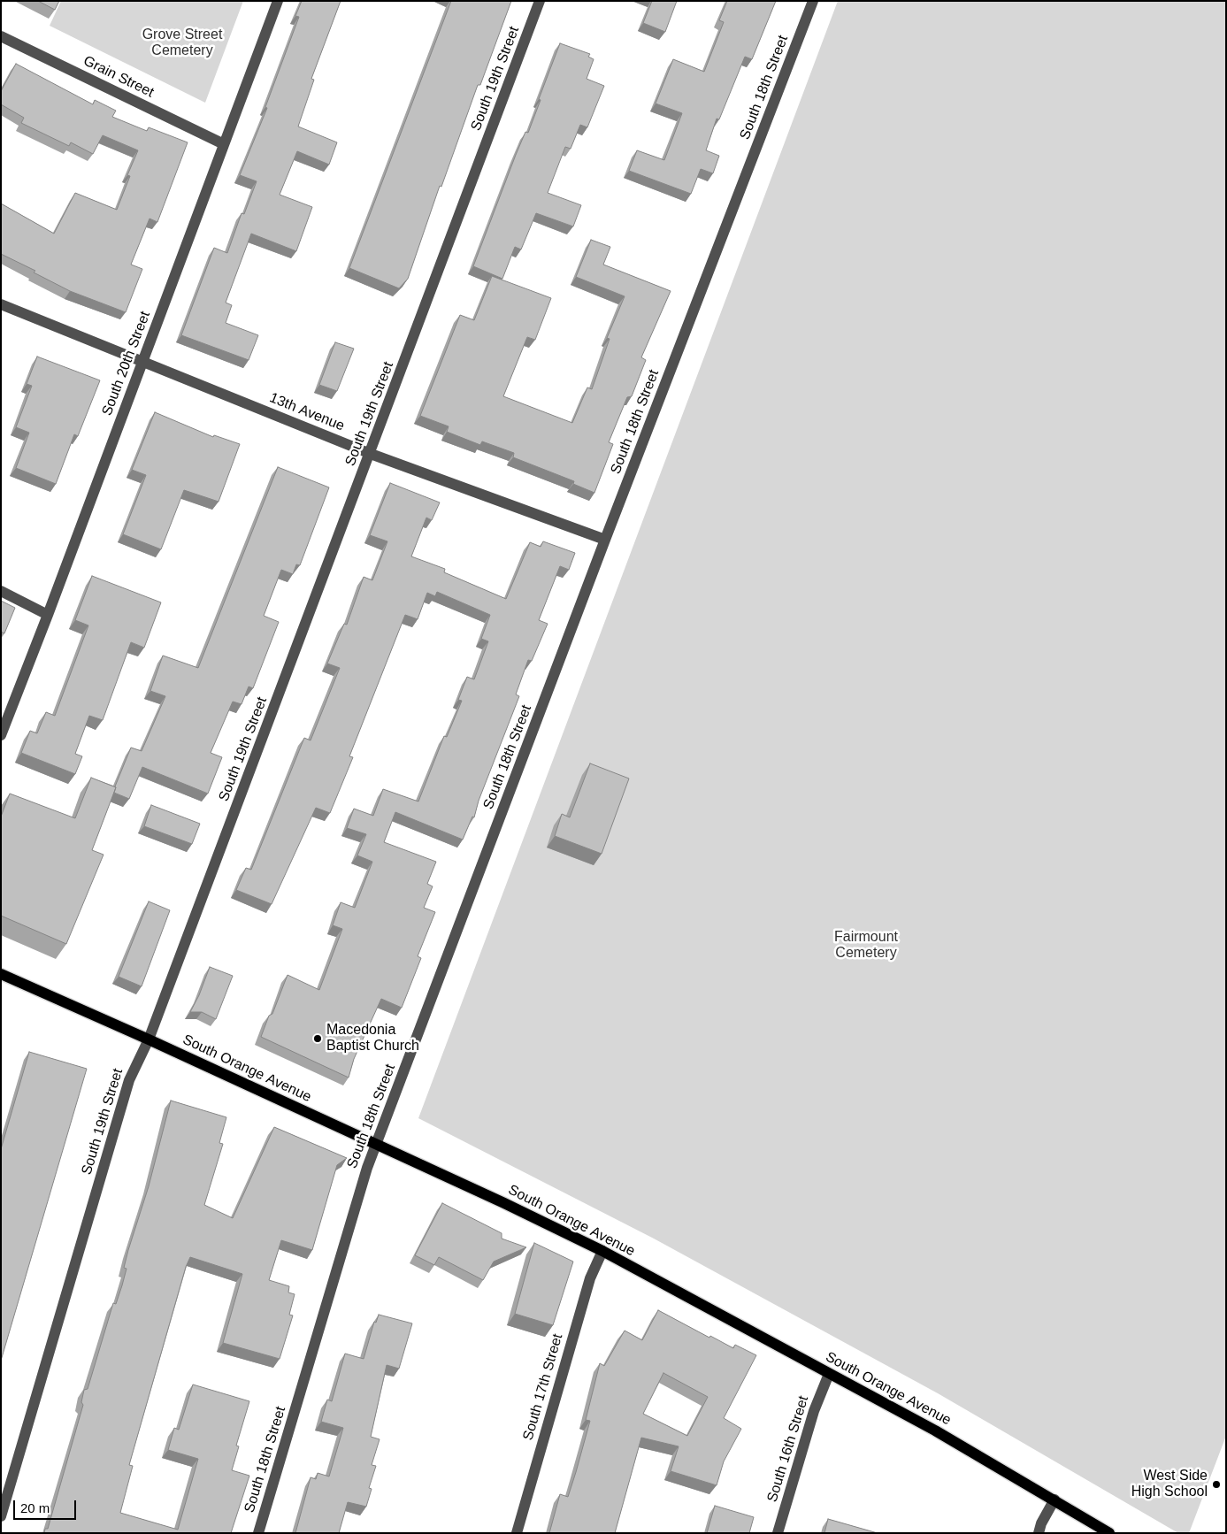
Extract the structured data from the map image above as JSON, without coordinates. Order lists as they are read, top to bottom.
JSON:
{
  "streets": {
    "main road": ["South Orange Avenue"],
    "street": [
      "Grain Street",
      "South 19th Street",
      "South 18th Street",
      "South 20th Street",
      "13th Avenue",
      "South 17th Street",
      "South 16th Street"
    ]
  },
  "crossings": [
    ["Grain Street", "South 20th Street"],
    ["South 19th Street", "13th Avenue"],
    ["South 19th Street", "South Orange Avenue"],
    ["South 18th Street", "13th Avenue"],
    ["South 18th Street", "South Orange Avenue"],
    ["South 20th Street", "13th Avenue"],
    ["South Orange Avenue", "South 17th Street"],
    ["South Orange Avenue", "South 16th Street"]
  ],
  "parks": ["Grove Street Cemetery", "Fairmount Cemetery"],
  "places": ["Macedonia Baptist Church", "West Side High School"],
  "scale_bar": "20 m"
}
